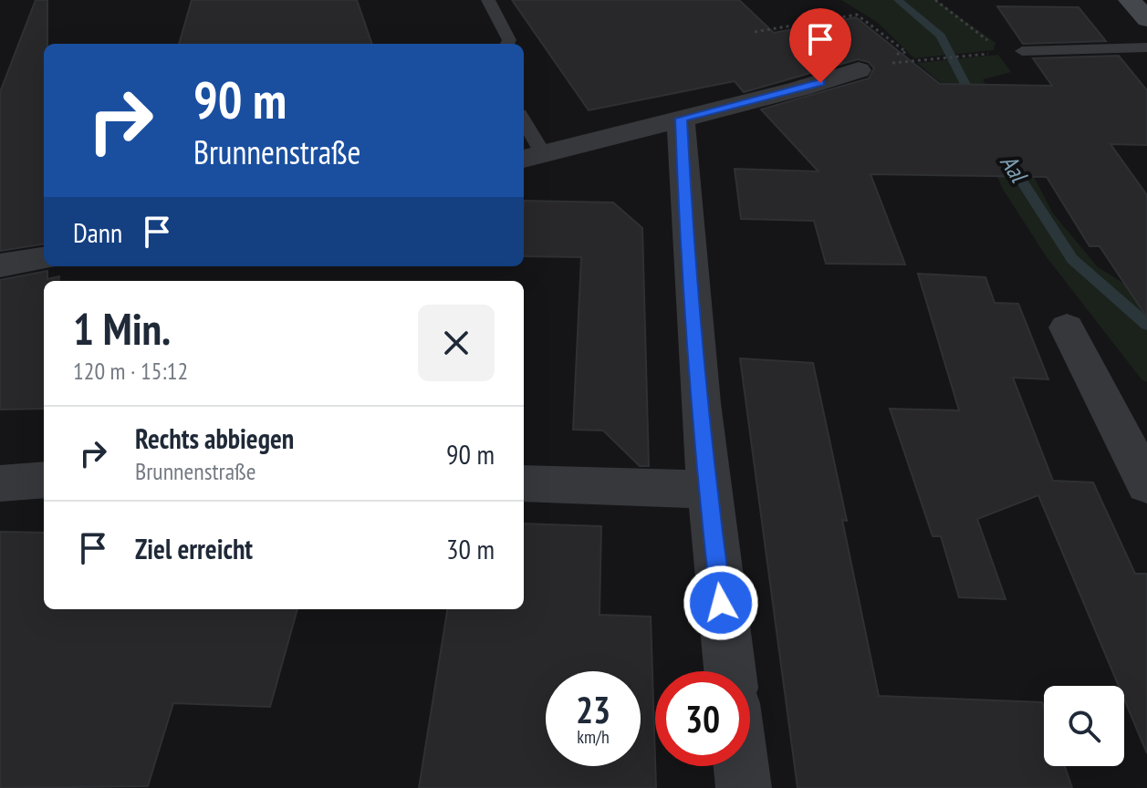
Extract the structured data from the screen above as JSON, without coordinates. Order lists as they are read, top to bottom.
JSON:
{
  "water": ["Aal"],
  "page": {
    "turn": ["90 m", "Brunnenstraße"],
    "then": "Dann",
    "heading": ["1 Min.", "120 m · 15:12"],
    "list": [
      {
        "name": "Rechts abbiegen",
        "note": "Brunnenstraße",
        "value": "90 m"
      },
      {
        "name": "Ziel erreicht",
        "value": "30 m"
      }
    ],
    "speed": "23 km/h",
    "limit": "30"
  }
}
